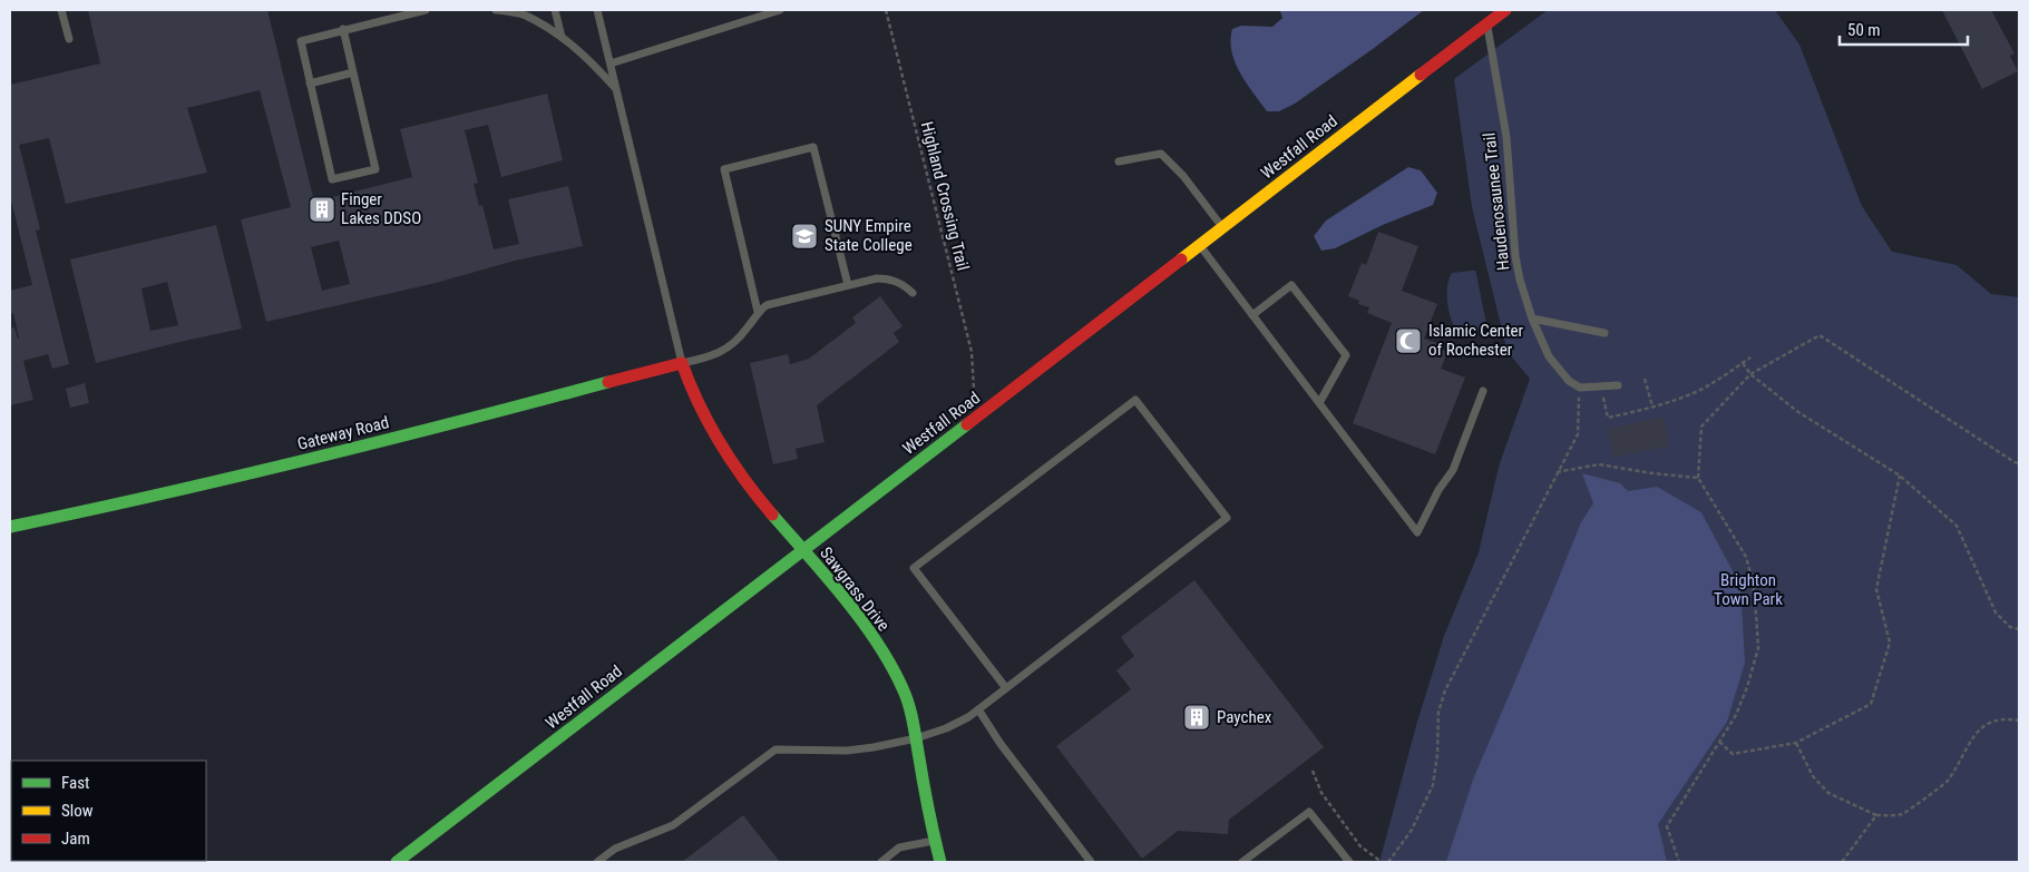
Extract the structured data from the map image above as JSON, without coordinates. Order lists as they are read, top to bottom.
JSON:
{
  "streets": {
    "street": ["Westfall Road", "Gateway Road", "Sawgrass Drive"],
    "lane": ["Haudenosaunee Trail"],
    "path": ["Highland Crossing Trail"]
  },
  "crossings": [
    ["Westfall Road", "Haudenosaunee Trail"],
    ["Westfall Road", "Sawgrass Drive"],
    ["Gateway Road", "Sawgrass Drive"]
  ],
  "parks": ["Brighton Town Park"],
  "places": {
    "building": ["Finger Lakes DDSO", "Paychex"],
    "school or university": ["SUNY Empire State College"],
    "mosque": ["Islamic Center of Rochester"]
  },
  "legend": ["Fast", "Slow", "Jam"],
  "scale_bar": "50 m"
}
